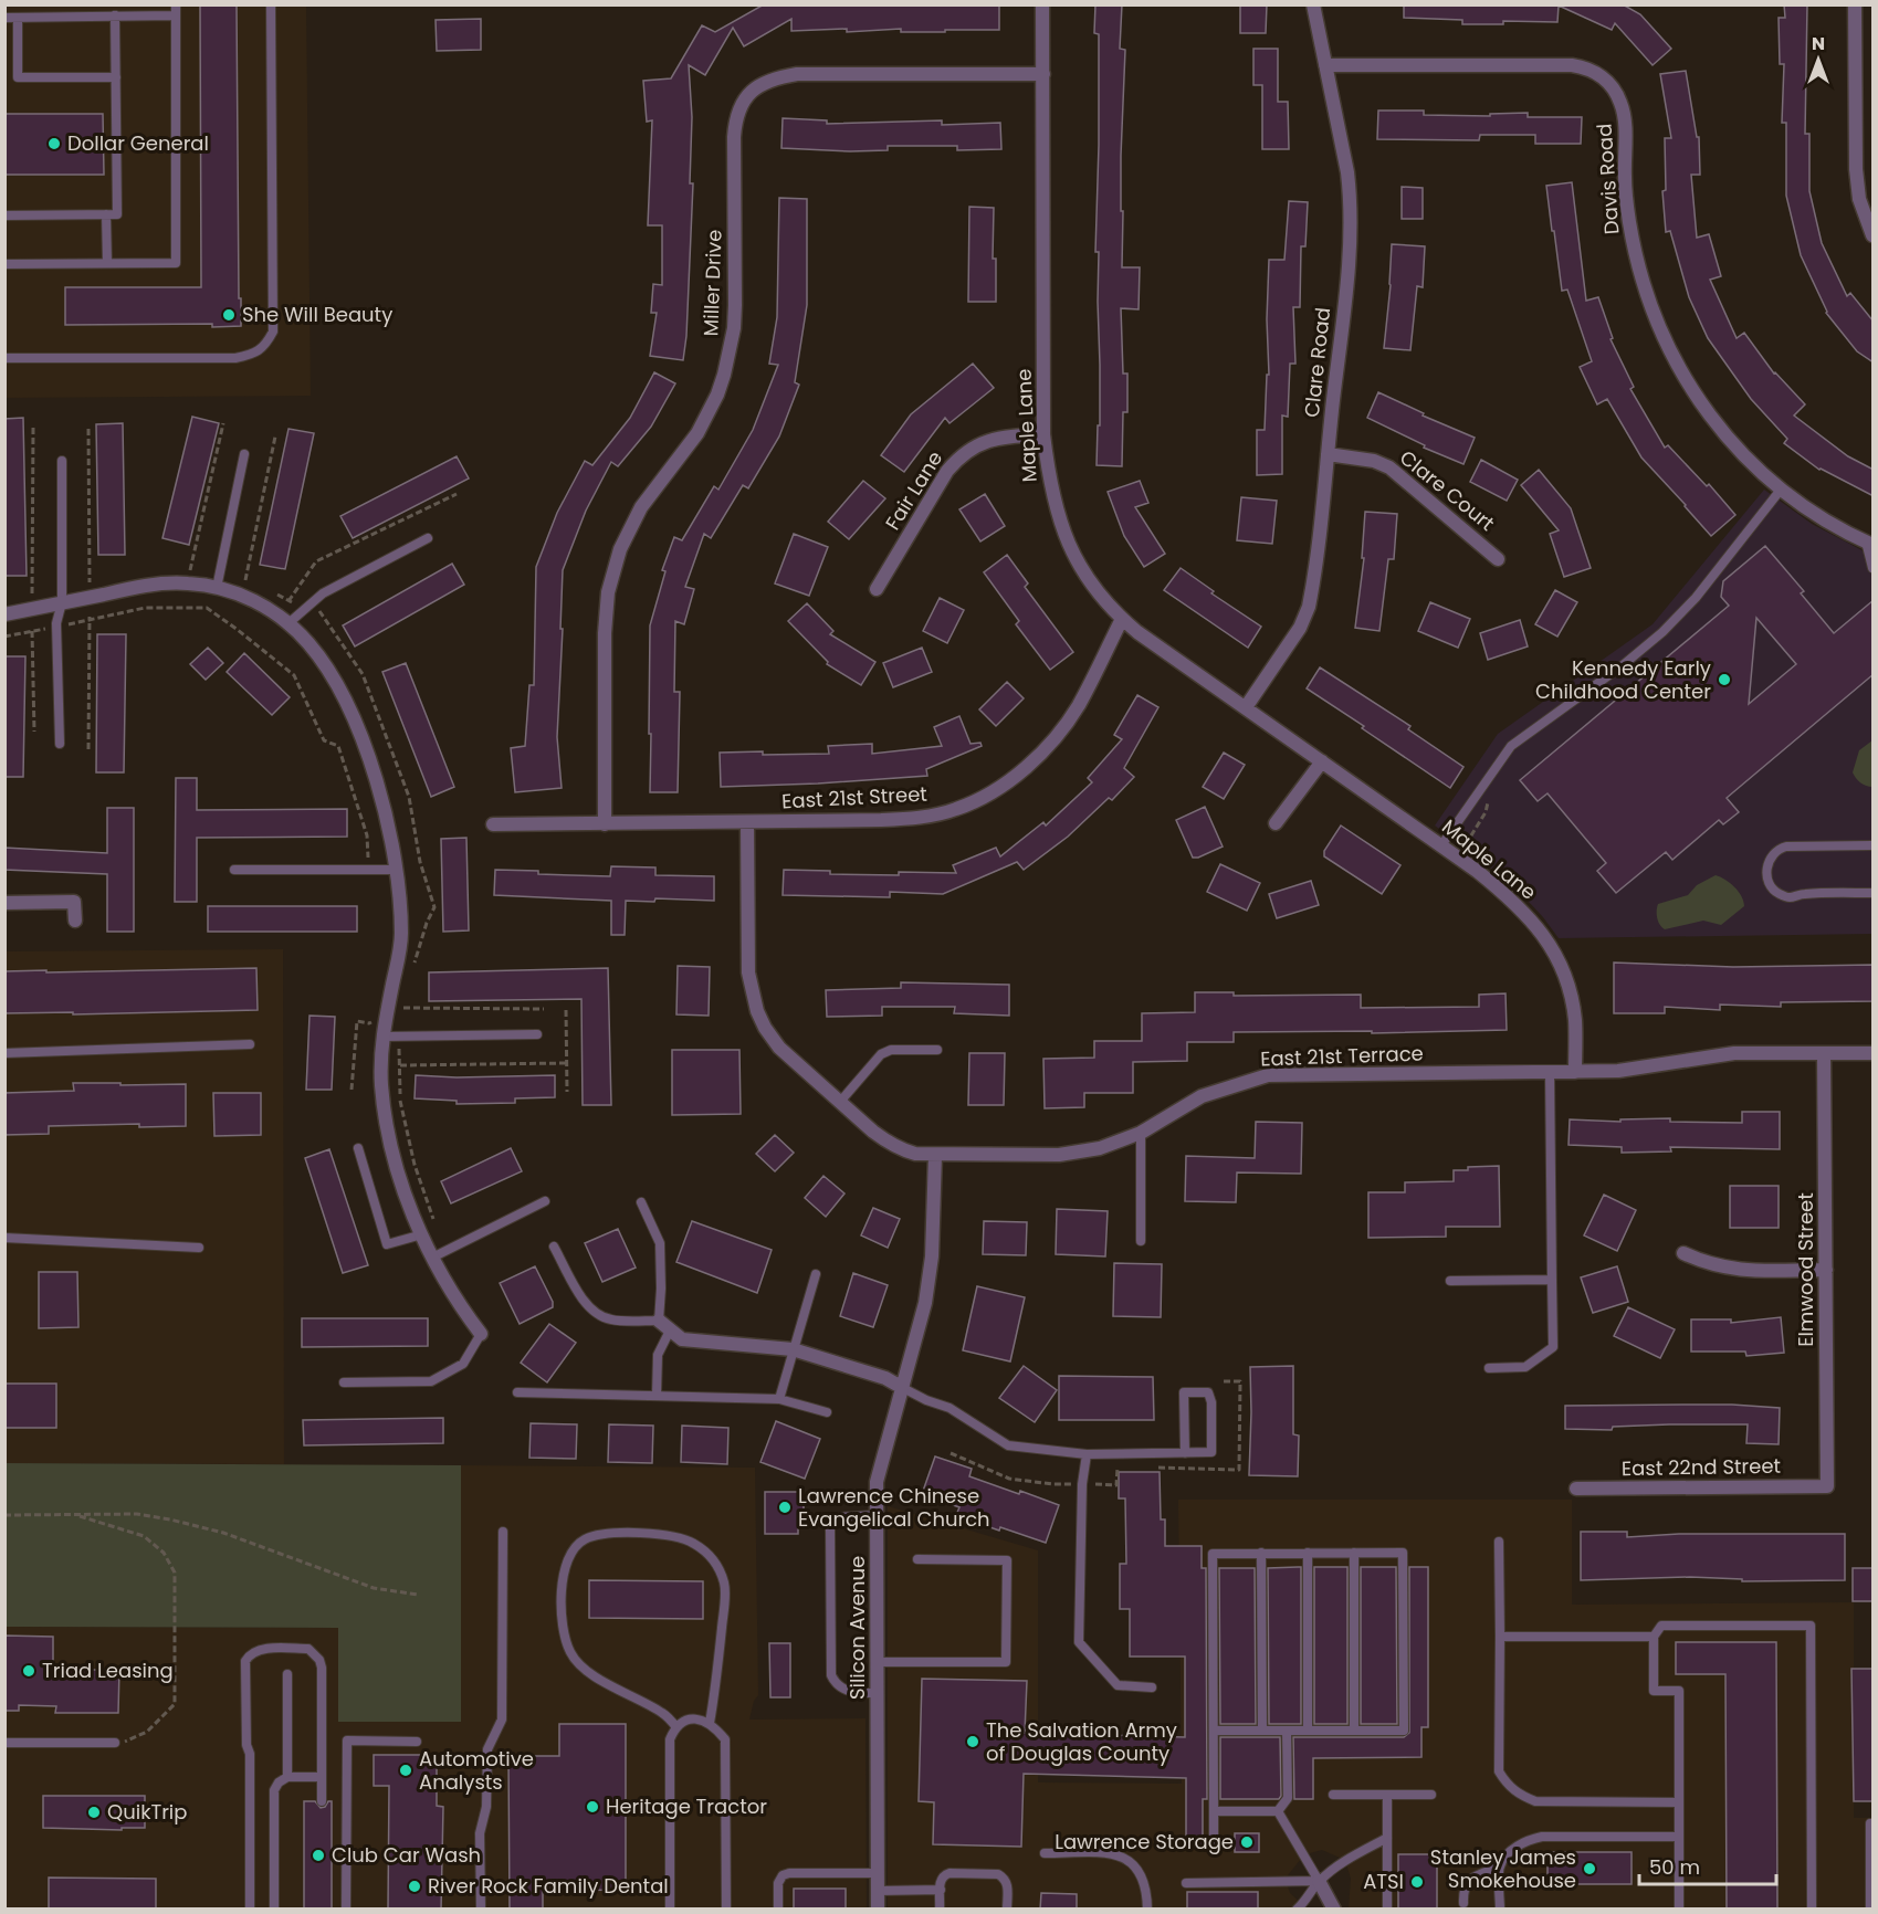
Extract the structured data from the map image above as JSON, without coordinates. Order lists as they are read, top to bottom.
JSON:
{
  "streets": {
    "street": [
      "Davis Road",
      "Miller Drive",
      "Clare Road",
      "Maple Lane",
      "Fair Lane",
      "Clare Court",
      "East 21st Street",
      "East 21st Terrace",
      "Elmwood Street",
      "East 22nd Street",
      "Silicon Avenue"
    ]
  },
  "crossings": [
    ["Davis Road", "Clare Road"],
    ["Miller Drive", "Maple Lane"],
    ["Miller Drive", "East 21st Street"],
    ["Clare Road", "Maple Lane"],
    ["Clare Road", "Clare Court"],
    ["Maple Lane", "Fair Lane"],
    ["Maple Lane", "East 21st Street"],
    ["Maple Lane", "East 21st Terrace"],
    ["East 21st Street", "East 21st Terrace"],
    ["East 21st Terrace", "Elmwood Street"],
    ["East 21st Terrace", "Silicon Avenue"],
    ["Elmwood Street", "East 22nd Street"]
  ],
  "places": [
    "Dollar General",
    "She Will Beauty",
    "Kennedy Early Childhood Center",
    "Lawrence Chinese Evangelical Church",
    "Triad Leasing",
    "The Salvation Army of Douglas County",
    "Automotive Analysts",
    "Heritage Tractor",
    "QuikTrip",
    "Lawrence Storage",
    "Club Car Wash",
    "Stanley James Smokehouse",
    "ATSI",
    "River Rock Family Dental"
  ],
  "scale_bar": "50 m",
  "north": "top"
}
